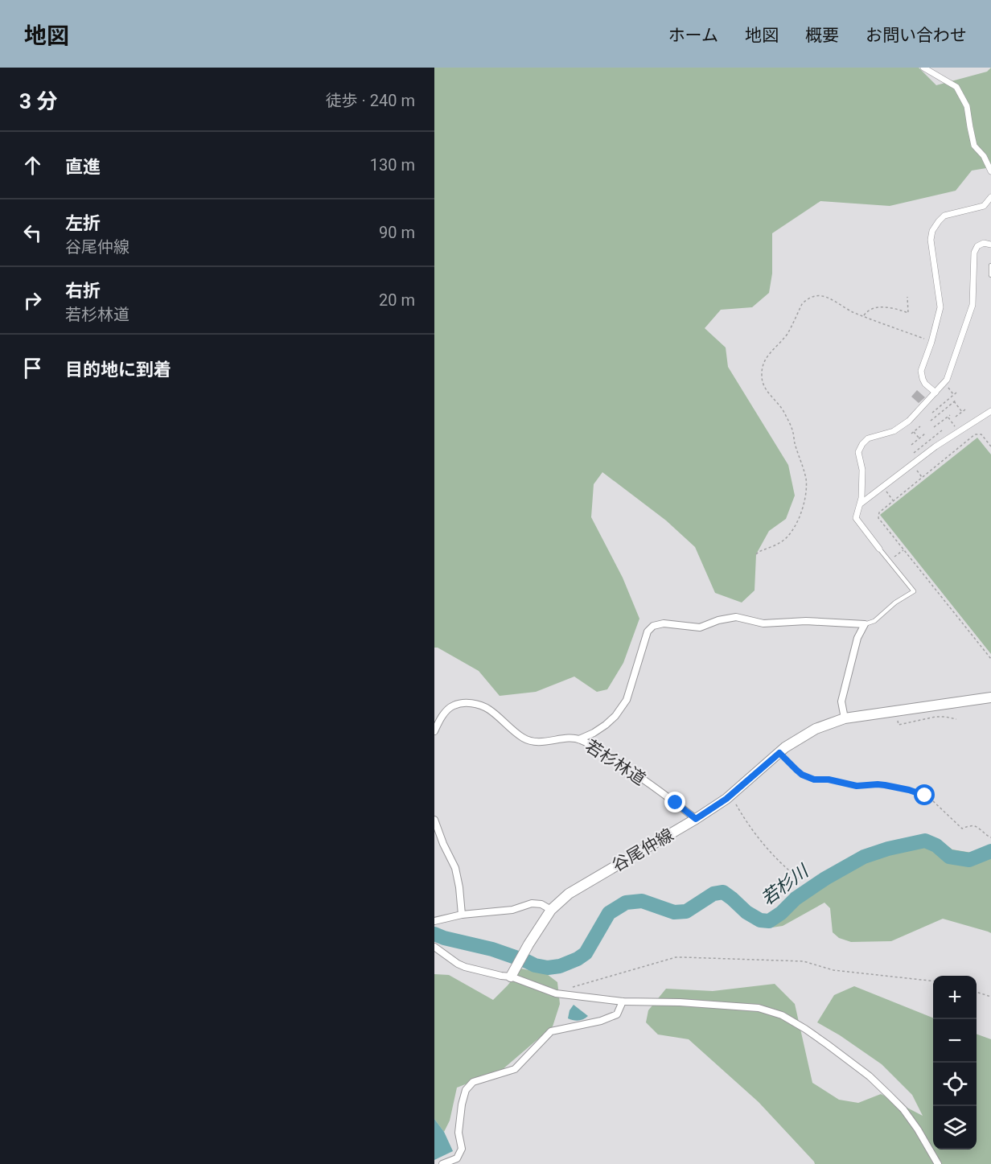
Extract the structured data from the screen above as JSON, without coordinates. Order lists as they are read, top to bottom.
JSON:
{
  "streets": {
    "main road": ["谷尾仲線"],
    "street": ["若杉林道"]
  },
  "crossings": [
    ["若杉林道", "谷尾仲線"]
  ],
  "water": ["若杉川"],
  "page": {
    "header": "地図",
    "nav": [
      "ホーム",
      "地図",
      "概要",
      "お問い合わせ"
    ],
    "heading": ["3 分", "徒歩 · 240 m"],
    "list": [
      ["直進", "130 m"],
      ["左折", "谷尾仲線", "90 m"],
      ["右折", "若杉林道", "20 m"],
      "目的地に到着"
    ],
    "map_buttons": ["+", "−"]
  }
}
